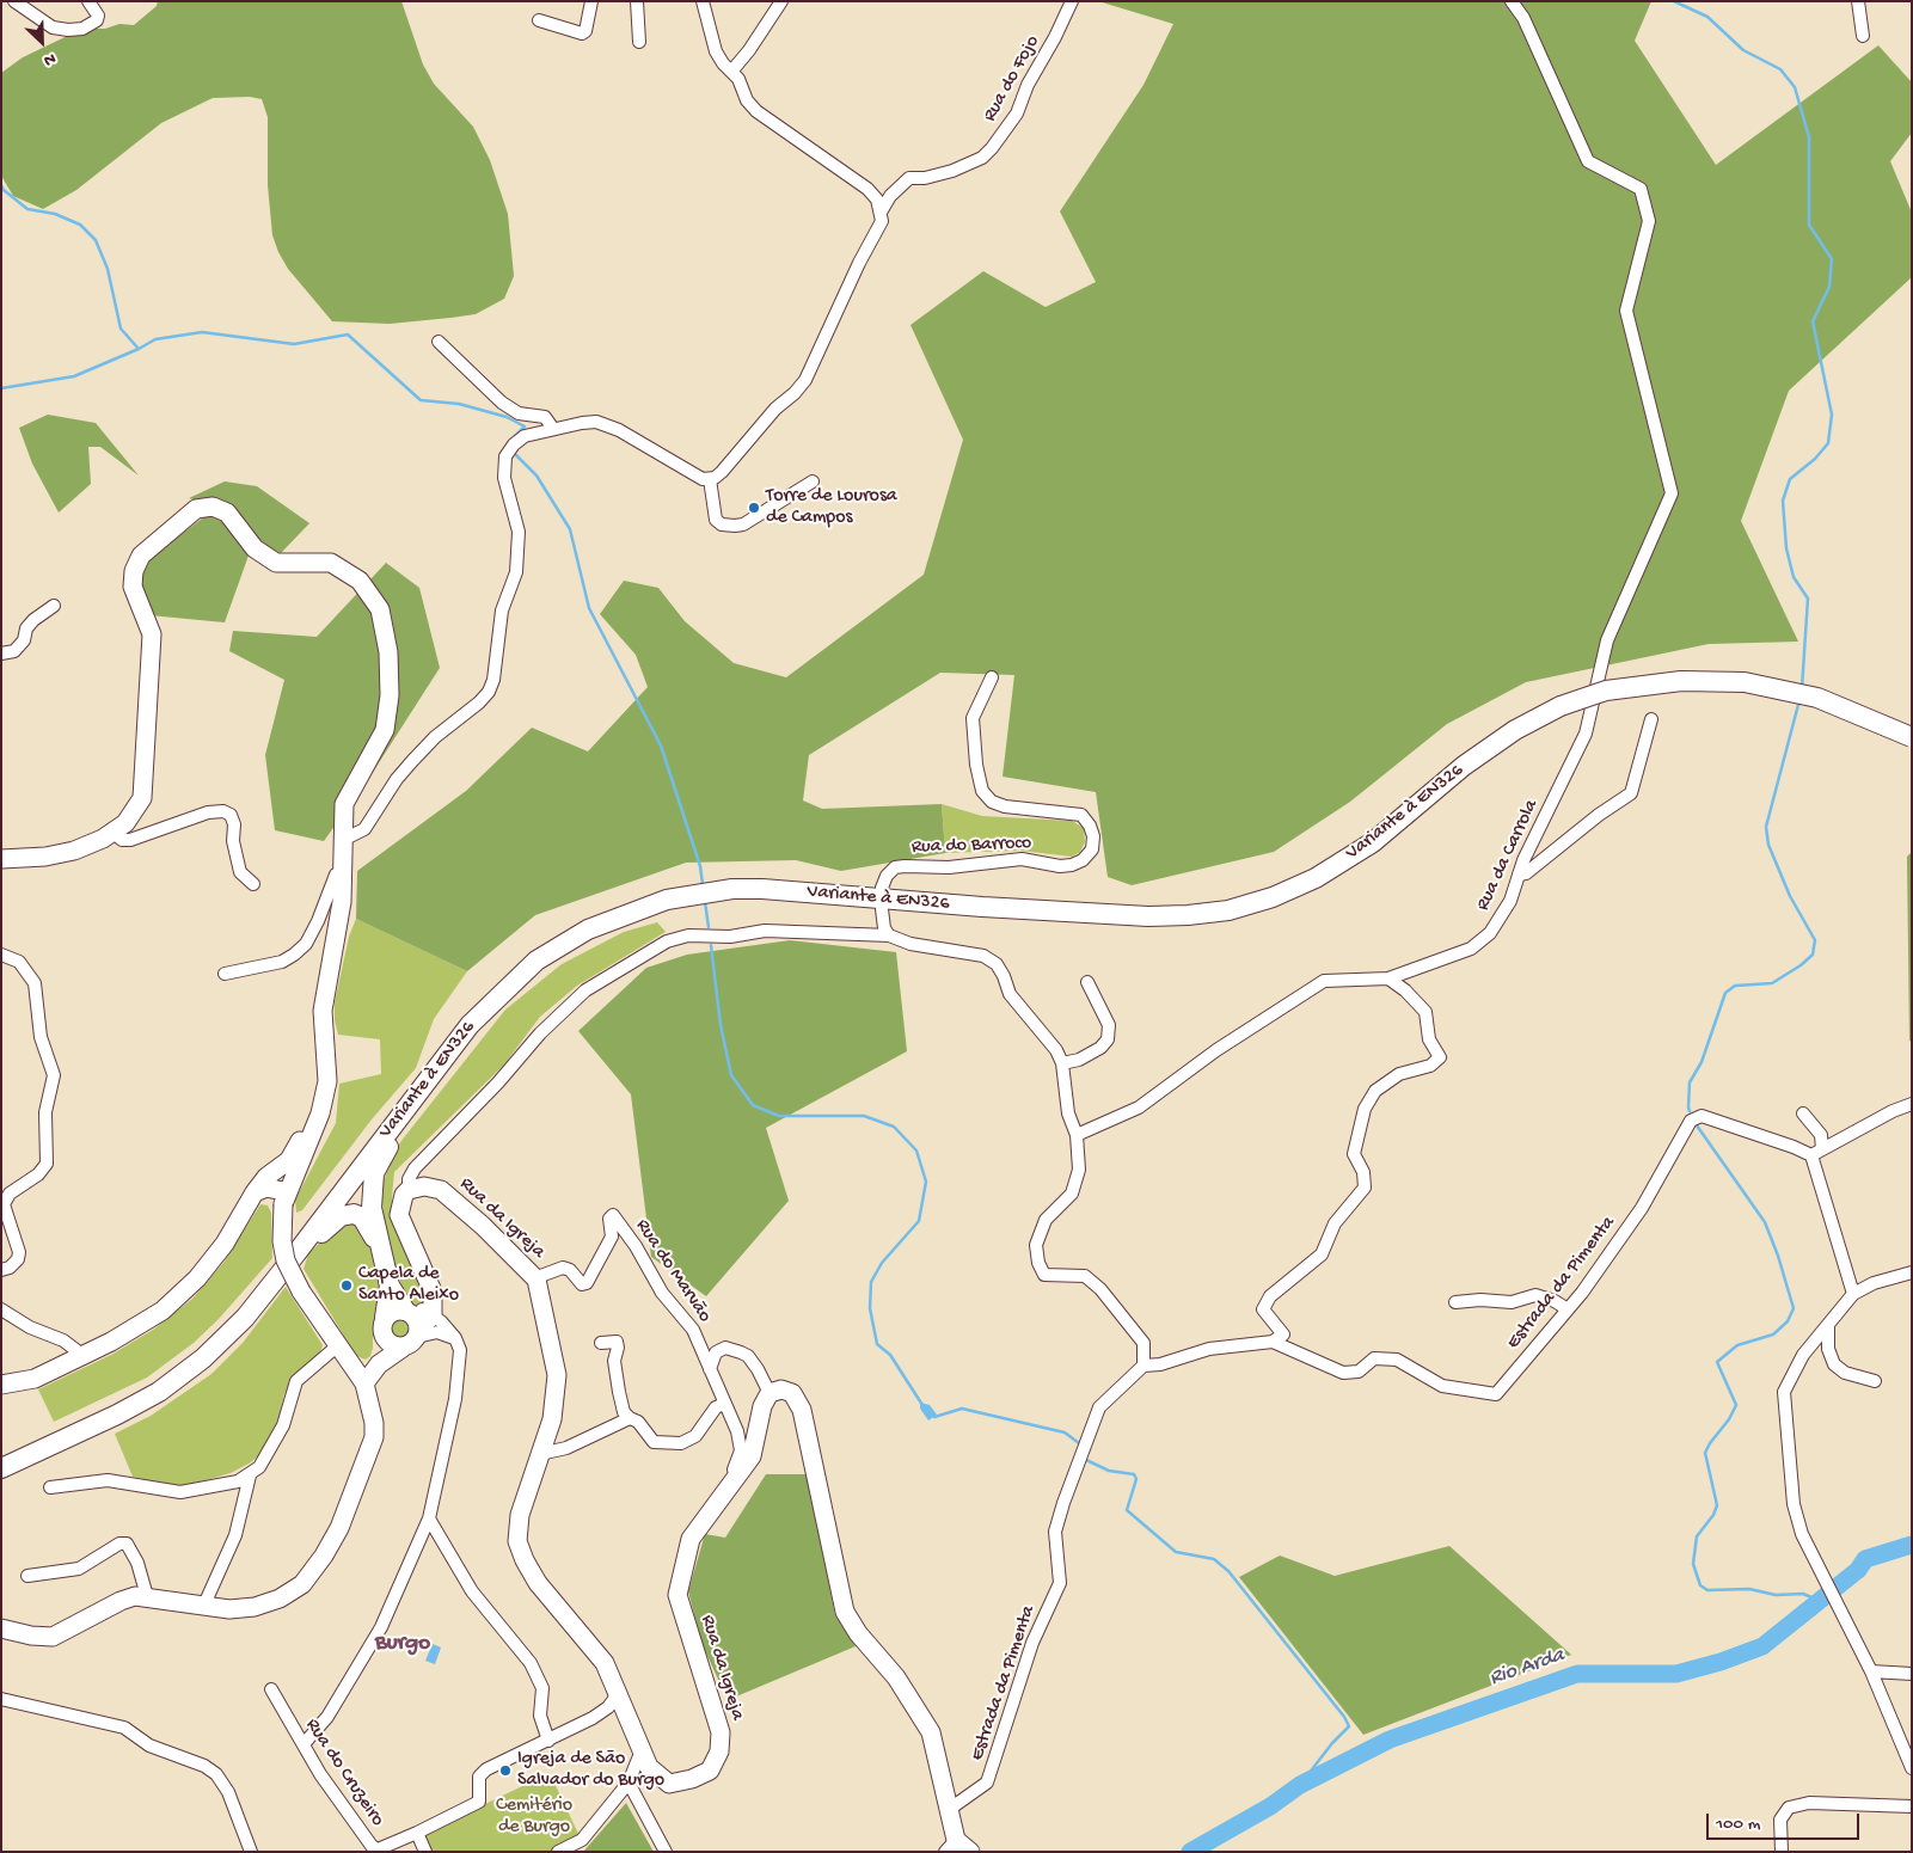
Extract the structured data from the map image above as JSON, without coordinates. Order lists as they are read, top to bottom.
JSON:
{
  "streets": {
    "main road": ["Variante à EN326"],
    "street": [
      "Rua do Fojo",
      "Rua do Barroco",
      "Rua da Carrola",
      "Rua da Igreja",
      "Rua do Marvão",
      "Estrada da Pimenta",
      "Rua do Cruzeiro"
    ]
  },
  "crossings": [
    ["Rua da Igreja", "Rua do Marvão"]
  ],
  "districts": ["Burgo"],
  "water": ["Rio Arda"],
  "parks": ["Cemitério de Burgo"],
  "places": ["Torre de Lourosa de Campos", "Capela de Santo Aleixo", "Igreja de São Salvador do Burgo"],
  "scale_bar": "100 m",
  "north": "bottom right"
}
